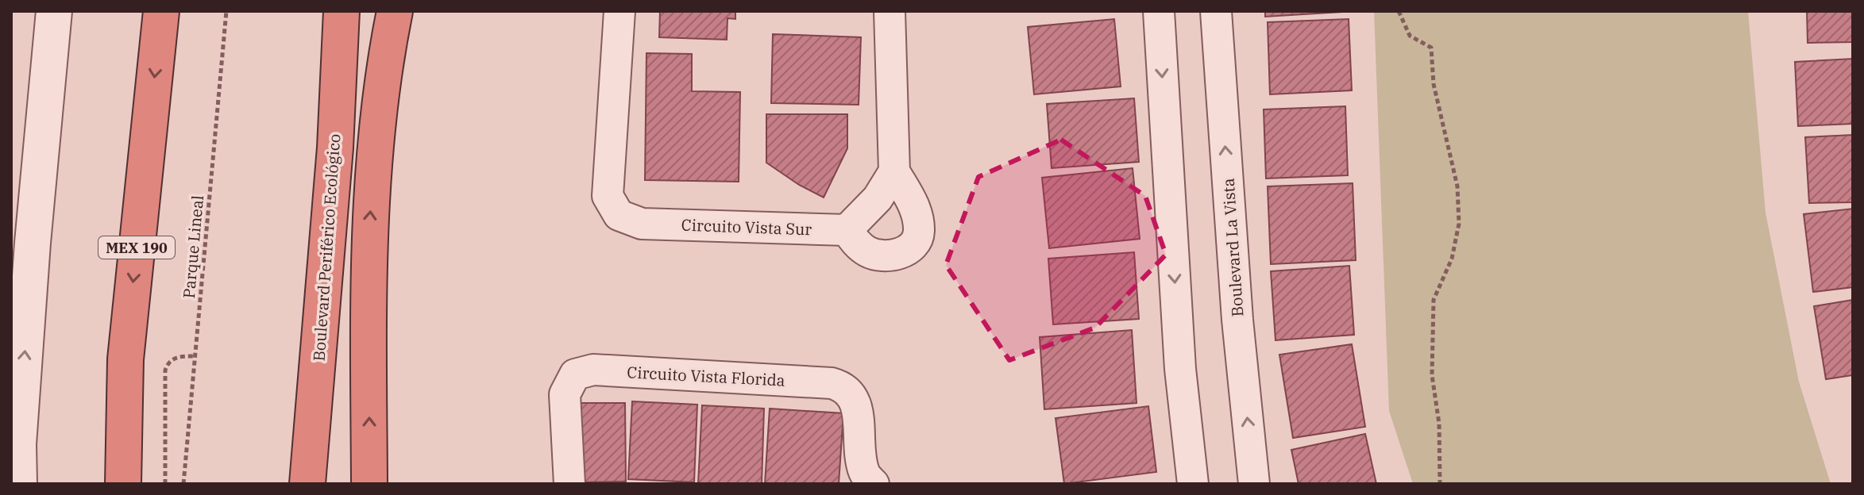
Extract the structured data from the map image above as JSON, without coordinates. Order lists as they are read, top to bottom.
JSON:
{
  "streets": {
    "highway": ["MEX 190", "Boulevard Periférico Ecológico"],
    "street": ["Circuito Vista Sur", "Boulevard La Vista", "Circuito Vista Florida"],
    "path": ["Parque Lineal"]
  }
}
